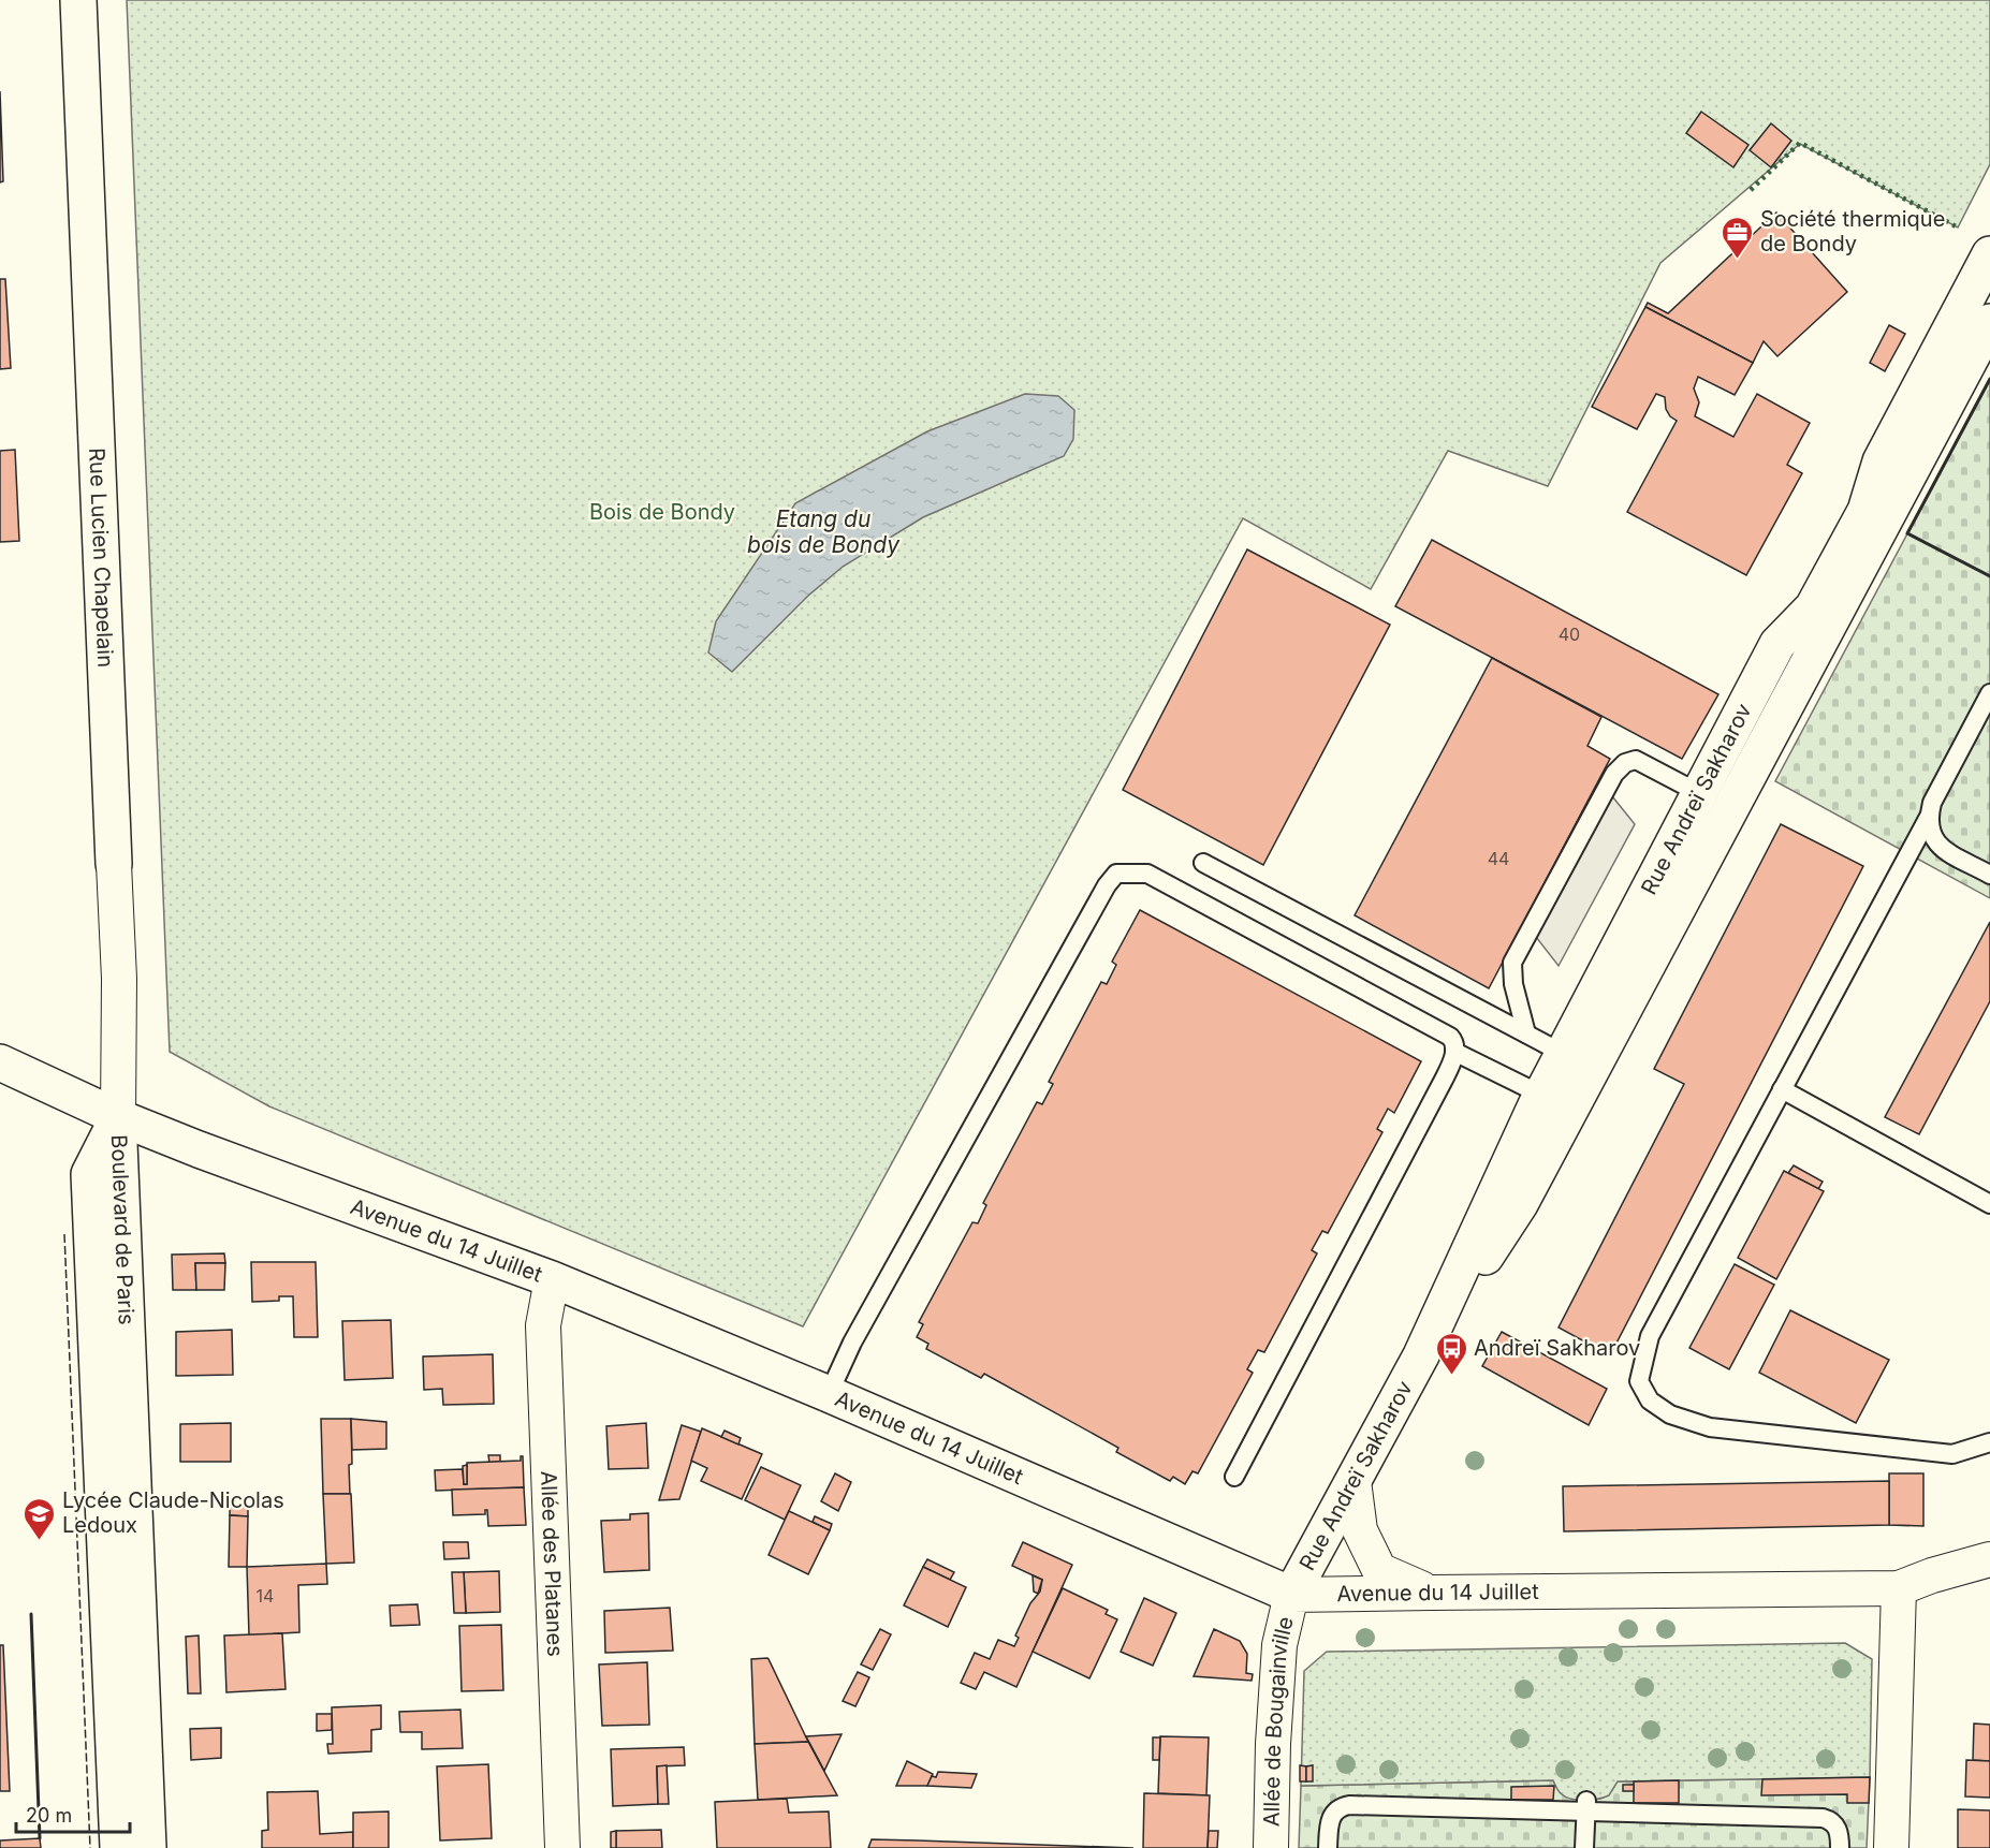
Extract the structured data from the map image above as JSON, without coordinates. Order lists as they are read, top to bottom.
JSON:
{
  "streets": {
    "street": [
      "Rue Lucien Chapelain",
      "Rue Andreï Sakharov",
      "Boulevard de Paris",
      "Avenue du 14 Juillet",
      "Allée des Platanes",
      "Allée de Bougainville"
    ]
  },
  "crossings": [
    ["Rue Lucien Chapelain", "Boulevard de Paris"],
    ["Rue Lucien Chapelain", "Avenue du 14 Juillet"],
    ["Rue Andreï Sakharov", "Avenue du 14 Juillet"],
    ["Rue Andreï Sakharov", "Allée de Bougainville"],
    ["Boulevard de Paris", "Avenue du 14 Juillet"],
    ["Avenue du 14 Juillet", "Allée des Platanes"],
    ["Avenue du 14 Juillet", "Allée de Bougainville"]
  ],
  "water": ["Etang du bois de Bondy"],
  "parks": ["Bois de Bondy"],
  "places": {
    "office": ["Société thermique de Bondy"],
    "bus stop": ["Andreï Sakharov"],
    "school or university": ["Lycée Claude-Nicolas Ledoux"]
  },
  "house_numbers": ["40", "44", "14"],
  "scale_bar": "20 m"
}
